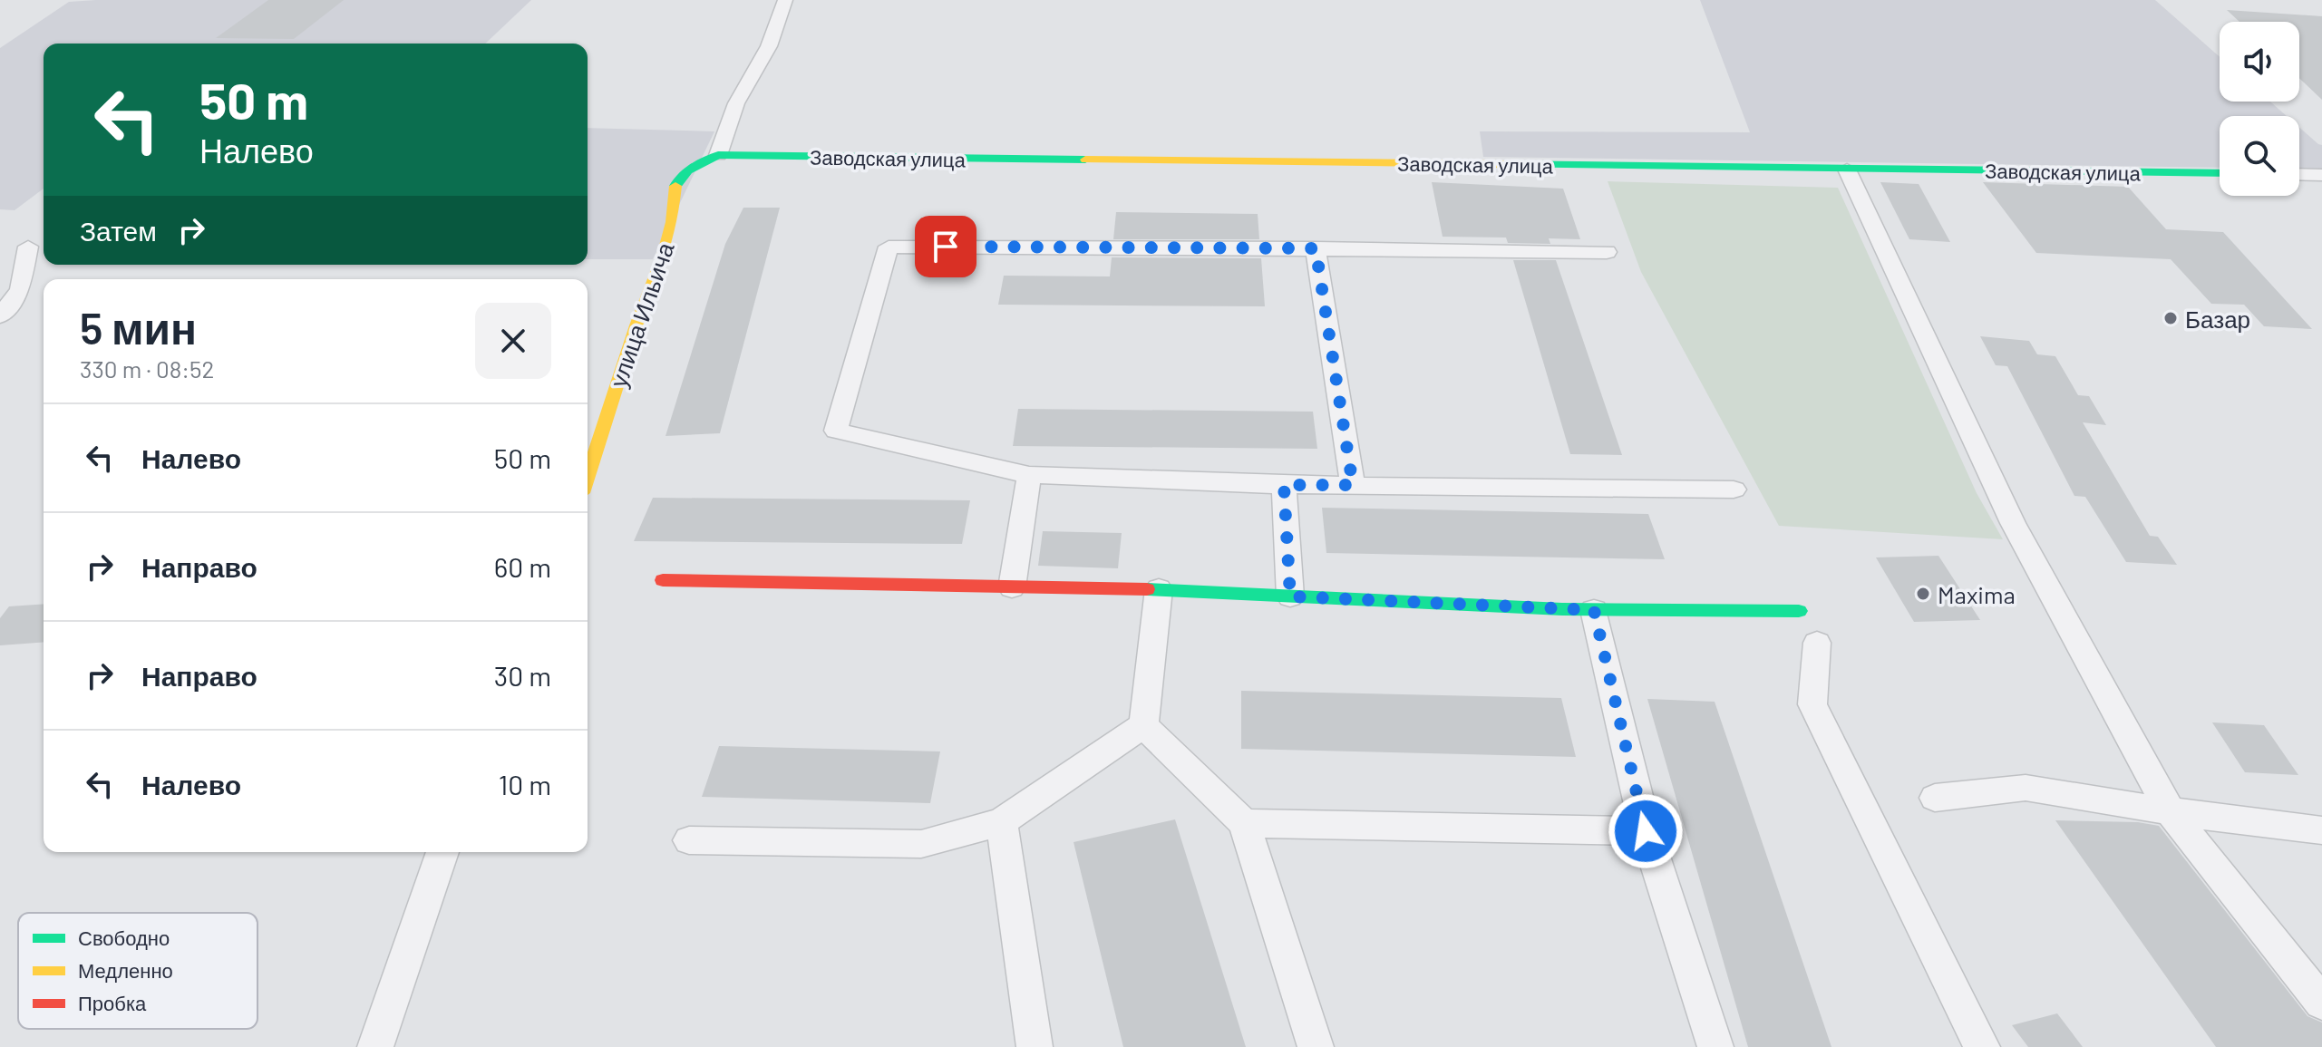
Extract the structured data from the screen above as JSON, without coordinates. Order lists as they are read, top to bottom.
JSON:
{
  "streets": {
    "street": ["Заводская улица", "улица Ильича"]
  },
  "crossings": [
    ["Заводская улица", "улица Ильича"]
  ],
  "places": ["Базар", "Maxima"],
  "legend": ["Свободно", "Медленно", "Пробка"],
  "page": {
    "turn": ["50 m", "Налево"],
    "then": "Затем",
    "heading": ["5 мин", "330 m · 08:52"],
    "list": [
      {
        "name": "Налево",
        "value": "50 m"
      },
      {
        "name": "Направо",
        "value": "60 m"
      },
      {
        "name": "Направо",
        "value": "30 m"
      },
      {
        "name": "Налево",
        "value": "10 m"
      }
    ]
  }
}
